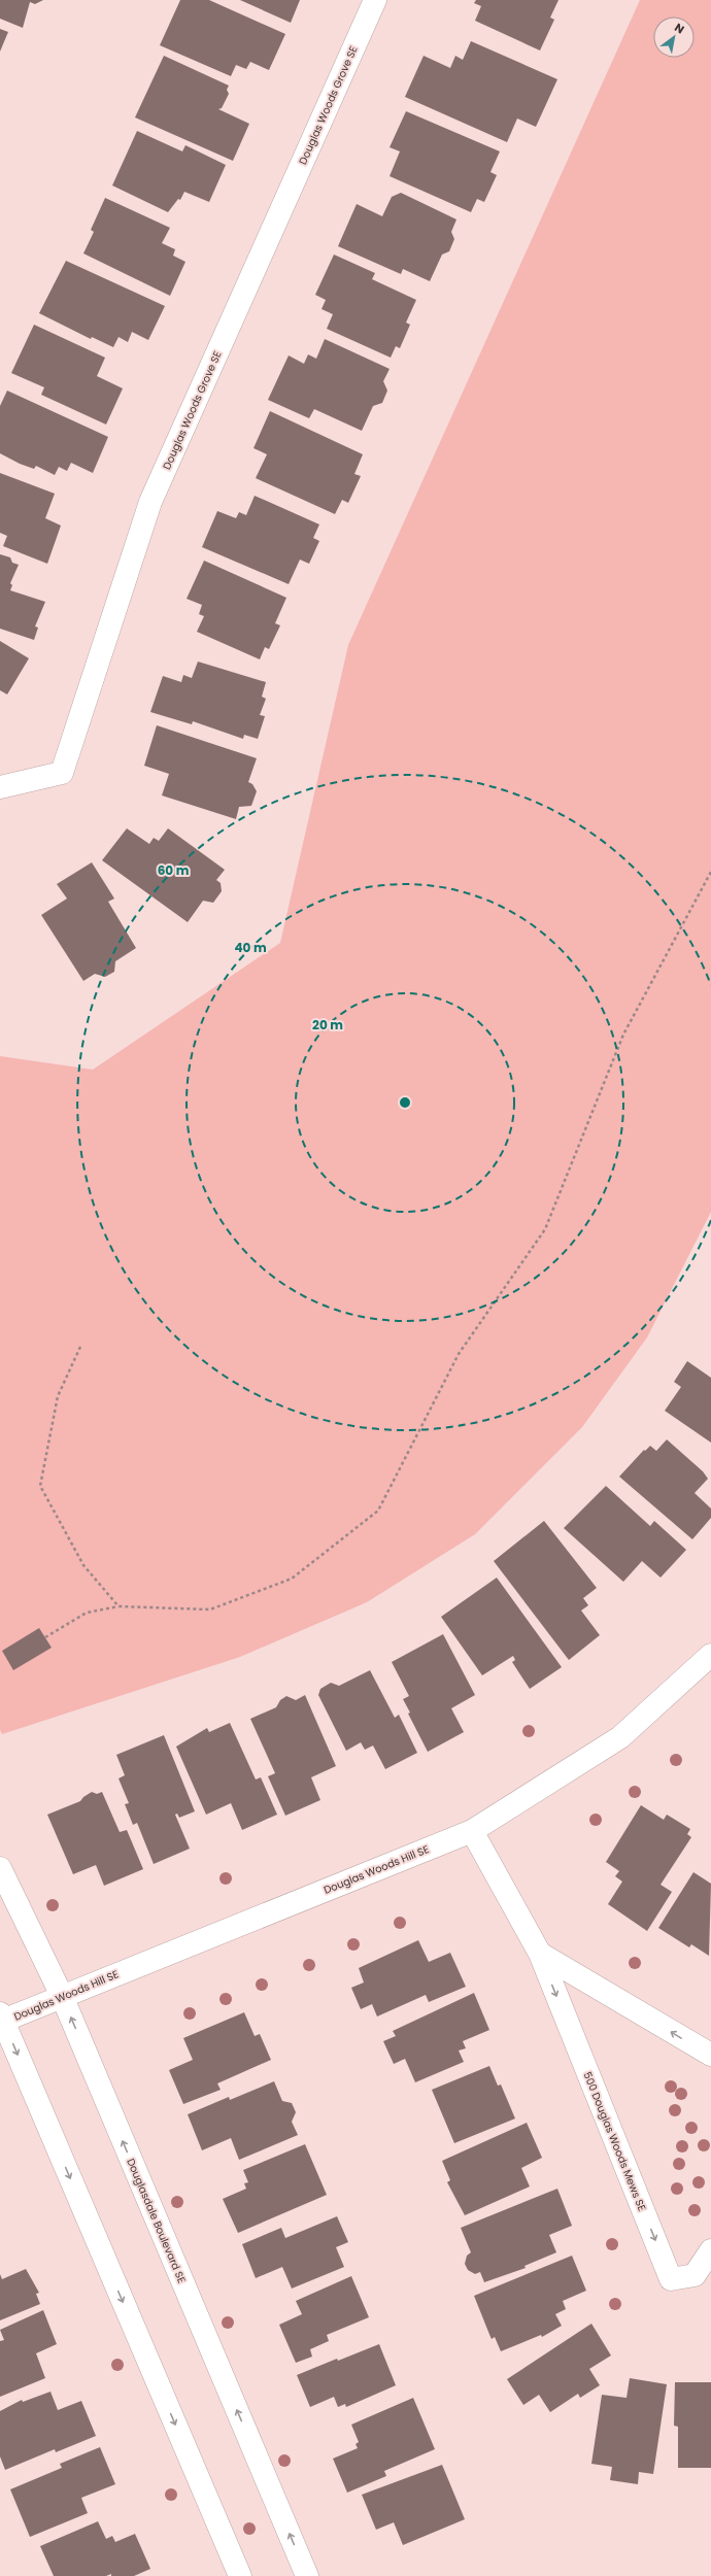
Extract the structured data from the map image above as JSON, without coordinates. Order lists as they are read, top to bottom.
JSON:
{
  "streets": {
    "street": [
      "Douglas Woods Grove SE",
      "Douglas Woods Hill SE",
      "500 Douglas Woods Mews SE",
      "Douglasdale Boulevard SE"
    ]
  },
  "crossings": [
    ["Douglas Woods Hill SE", "500 Douglas Woods Mews SE"],
    ["Douglas Woods Hill SE", "Douglasdale Boulevard SE"]
  ],
  "one_way": ["500 Douglas Woods Mews SE"],
  "north": "top right",
  "rings": ["60 m", "40 m", "20 m"]
}
